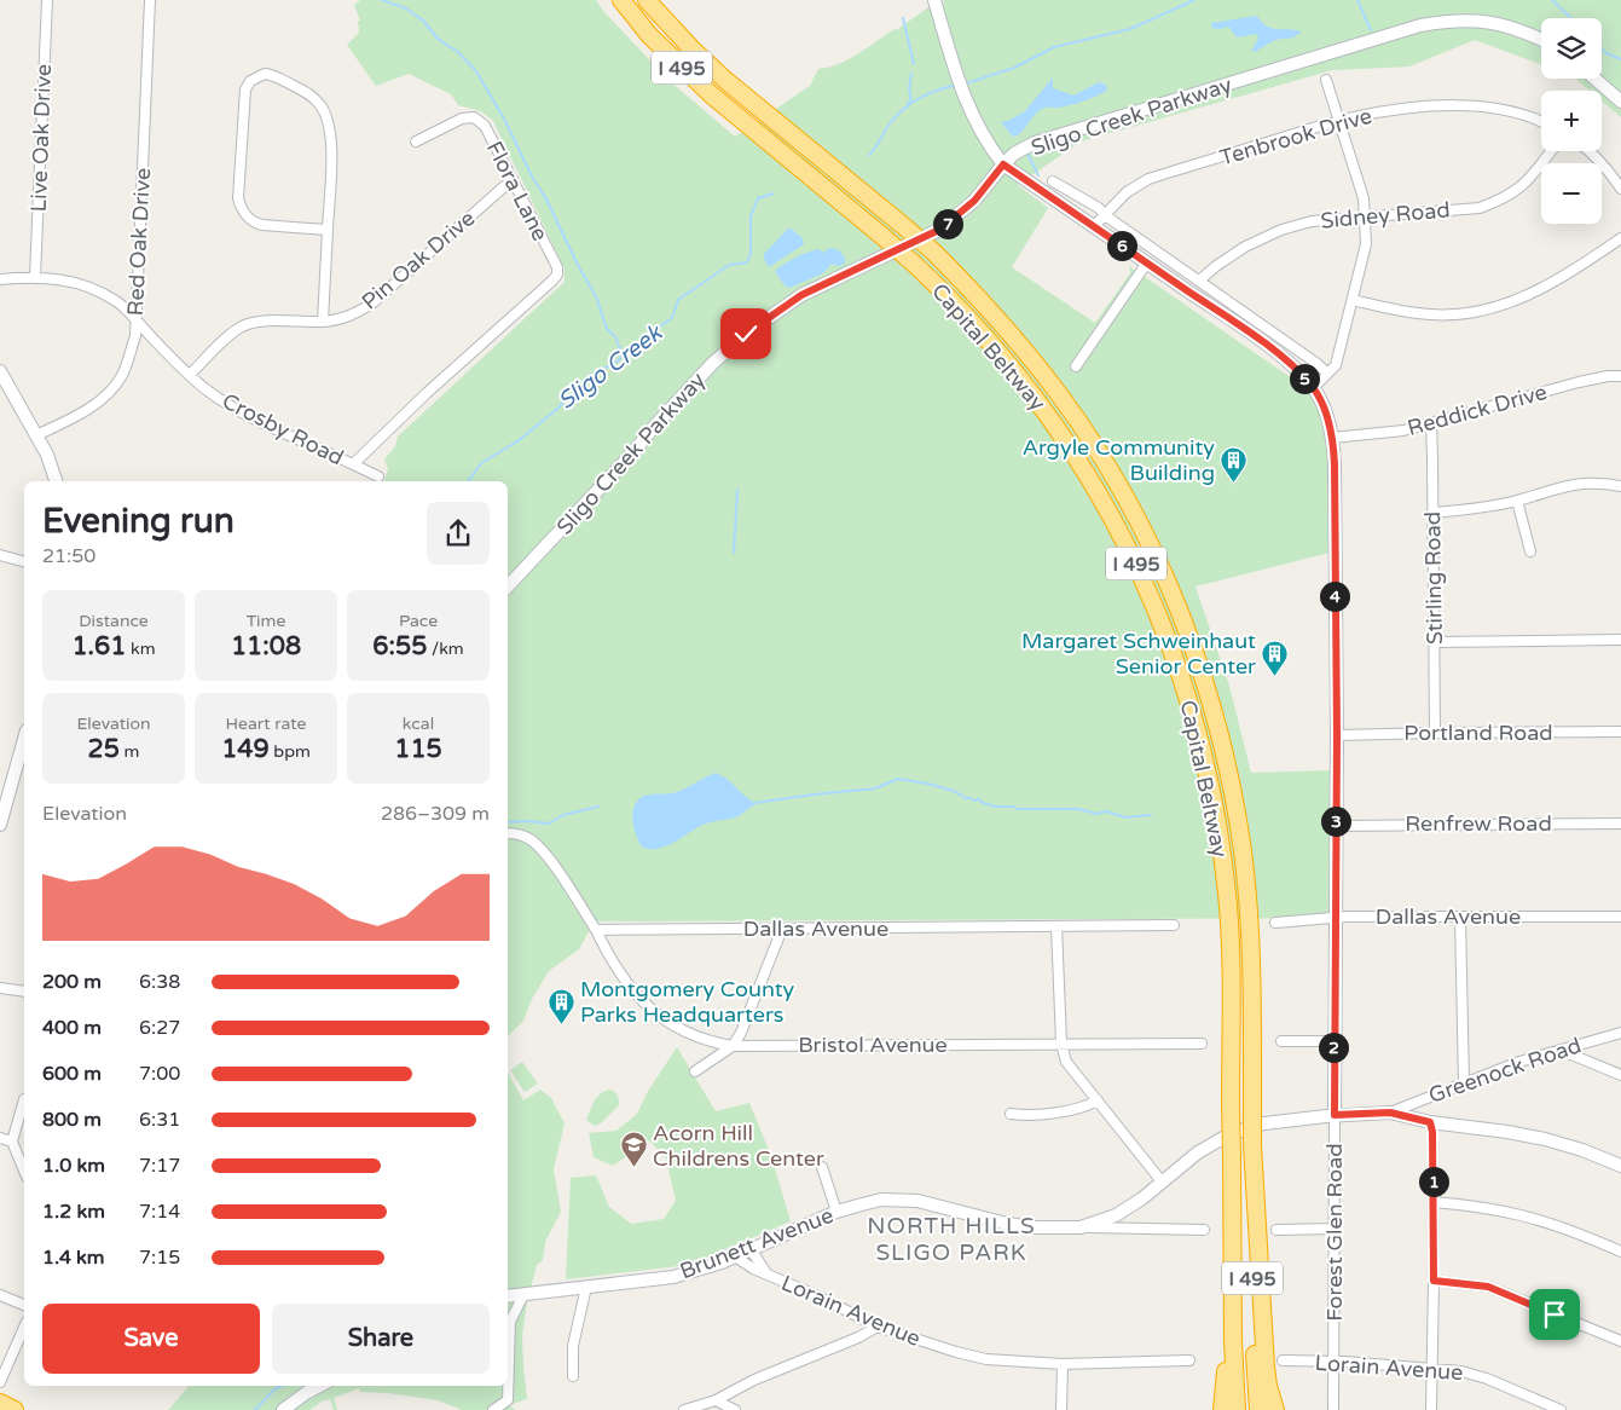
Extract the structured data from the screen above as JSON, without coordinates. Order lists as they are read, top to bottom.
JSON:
{
  "streets": {
    "highway": ["I 495", "Capital Beltway"],
    "street": [
      "Sligo Creek Parkway",
      "Tenbrook Drive",
      "Live Oak Drive",
      "Flora Lane",
      "Sidney Road",
      "Red Oak Drive",
      "Pin Oak Drive",
      "Reddick Drive",
      "Crosby Road",
      "Stirling Road",
      "Portland Road",
      "Renfrew Road",
      "Dallas Avenue",
      "Bristol Avenue",
      "Greenock Road",
      "Forest Glen Road",
      "Brunett Avenue",
      "Lorain Avenue"
    ]
  },
  "crossings": [
    ["Sligo Creek Parkway", "Forest Glen Road"],
    ["Tenbrook Drive", "Forest Glen Road"],
    ["Live Oak Drive", "Crosby Road"],
    ["Flora Lane", "Pin Oak Drive"],
    ["Flora Lane", "Crosby Road"],
    ["Red Oak Drive", "Crosby Road"],
    ["Pin Oak Drive", "Crosby Road"],
    ["Reddick Drive", "Stirling Road"],
    ["Reddick Drive", "Forest Glen Road"],
    ["Stirling Road", "Portland Road"],
    ["Portland Road", "Forest Glen Road"],
    ["Renfrew Road", "Forest Glen Road"],
    ["Dallas Avenue", "Bristol Avenue"],
    ["Dallas Avenue", "Forest Glen Road"],
    ["Greenock Road", "Brunett Avenue"],
    ["Forest Glen Road", "Brunett Avenue"],
    ["Forest Glen Road", "Lorain Avenue"],
    ["Brunett Avenue", "Lorain Avenue"]
  ],
  "districts": ["NORTH HILLS SLIGO PARK"],
  "water": ["Sligo Creek"],
  "places": {
    "building": ["Argyle Community Building", "Margaret Schweinhaut Senior Center", "Montgomery County Parks Headquarters"],
    "school or university": ["Acorn Hill Childrens Center"]
  },
  "page": {
    "map_buttons": ["+", "−"],
    "pins": [
      "7",
      "6",
      "5",
      "4",
      "3",
      "2",
      "1"
    ],
    "heading": ["Evening run", "21:50"],
    "stats": [
      ["Distance", "1.61 km"],
      ["Time", "11:08"],
      ["Pace", "6:55 /km"],
      ["Elevation", "25 m"],
      ["Heart rate", "149 bpm"],
      ["kcal", "115"]
    ],
    "chart": ["Elevation", "286–309 m"],
    "list": [
      {
        "name": "200 m",
        "note": "6:38"
      },
      {
        "name": "400 m",
        "note": "6:27"
      },
      {
        "name": "600 m",
        "note": "7:00"
      },
      {
        "name": "800 m",
        "note": "6:31"
      },
      {
        "name": "1.0 km",
        "note": "7:17"
      },
      {
        "name": "1.2 km",
        "note": "7:14"
      },
      {
        "name": "1.4 km",
        "note": "7:15"
      }
    ],
    "buttons": ["Save", "Share"]
  }
}
